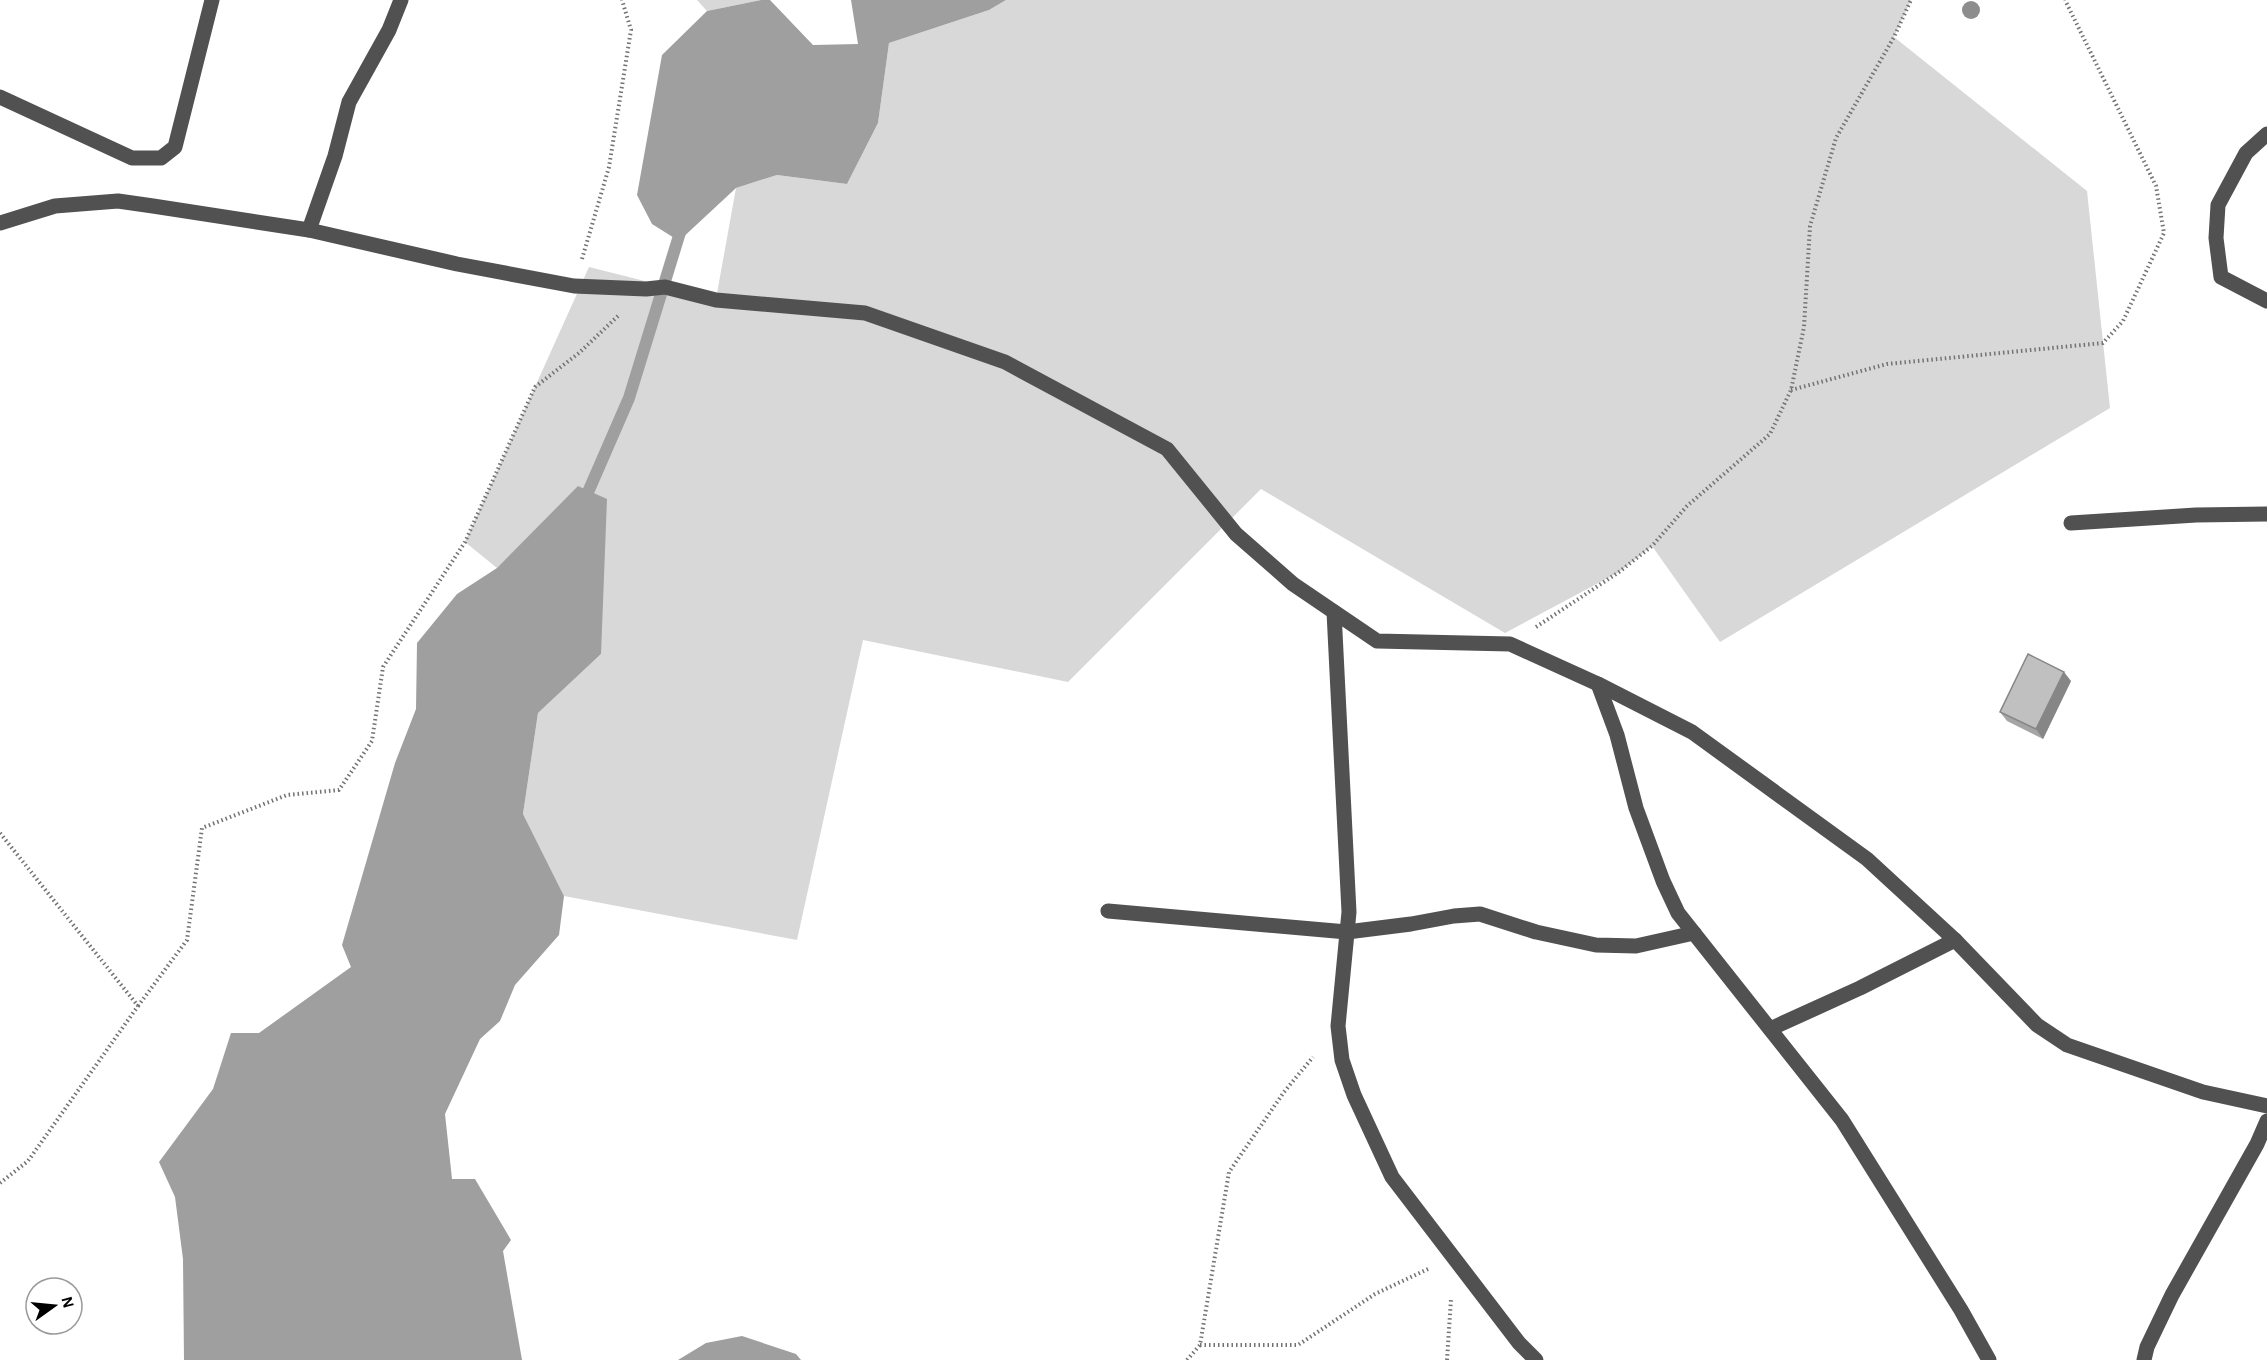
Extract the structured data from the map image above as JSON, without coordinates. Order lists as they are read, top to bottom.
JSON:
{
  "north": "right"
}
